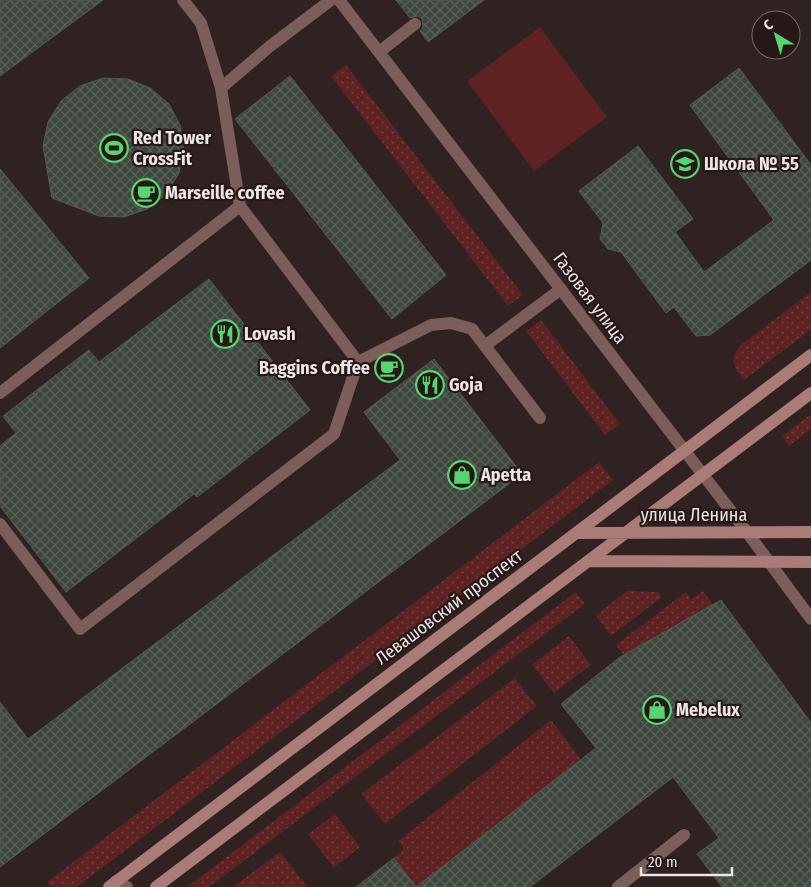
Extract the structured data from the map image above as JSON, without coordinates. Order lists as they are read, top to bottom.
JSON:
{
  "streets": {
    "street": ["Газовая улица", "улица Ленина", "Левашовский проспект"]
  },
  "crossings": [
    ["Газовая улица", "улица Ленина"],
    ["Газовая улица", "Левашовский проспект"],
    ["улица Ленина", "Левашовский проспект"]
  ],
  "places": {
    "sports": ["Red Tower CrossFit"],
    "school or university": ["Школа № 55"],
    "cafe": ["Marseille coffee", "Baggins Coffee"],
    "restaurant": ["Lovash", "Goja"],
    "shop": ["Apetta", "Mebelux"]
  },
  "scale_bar": "20 m",
  "north": "top left"
}
